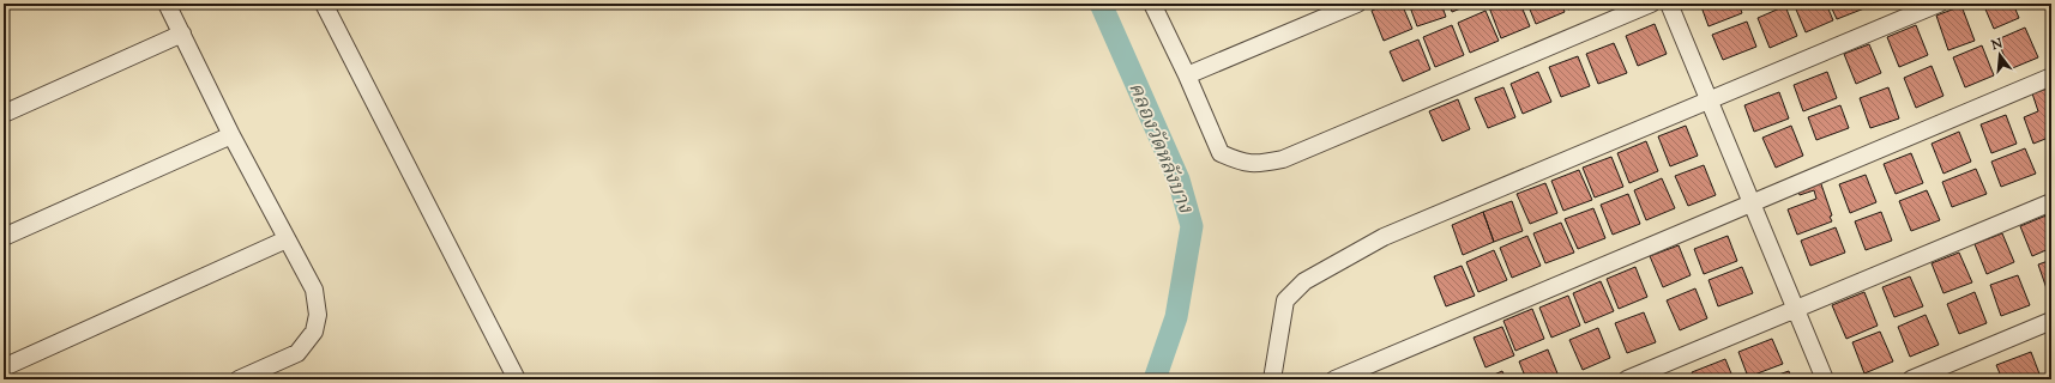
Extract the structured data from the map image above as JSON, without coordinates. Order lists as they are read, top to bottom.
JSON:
{
  "water": ["คลองวัดหลังบาง"],
  "north": "top"
}
